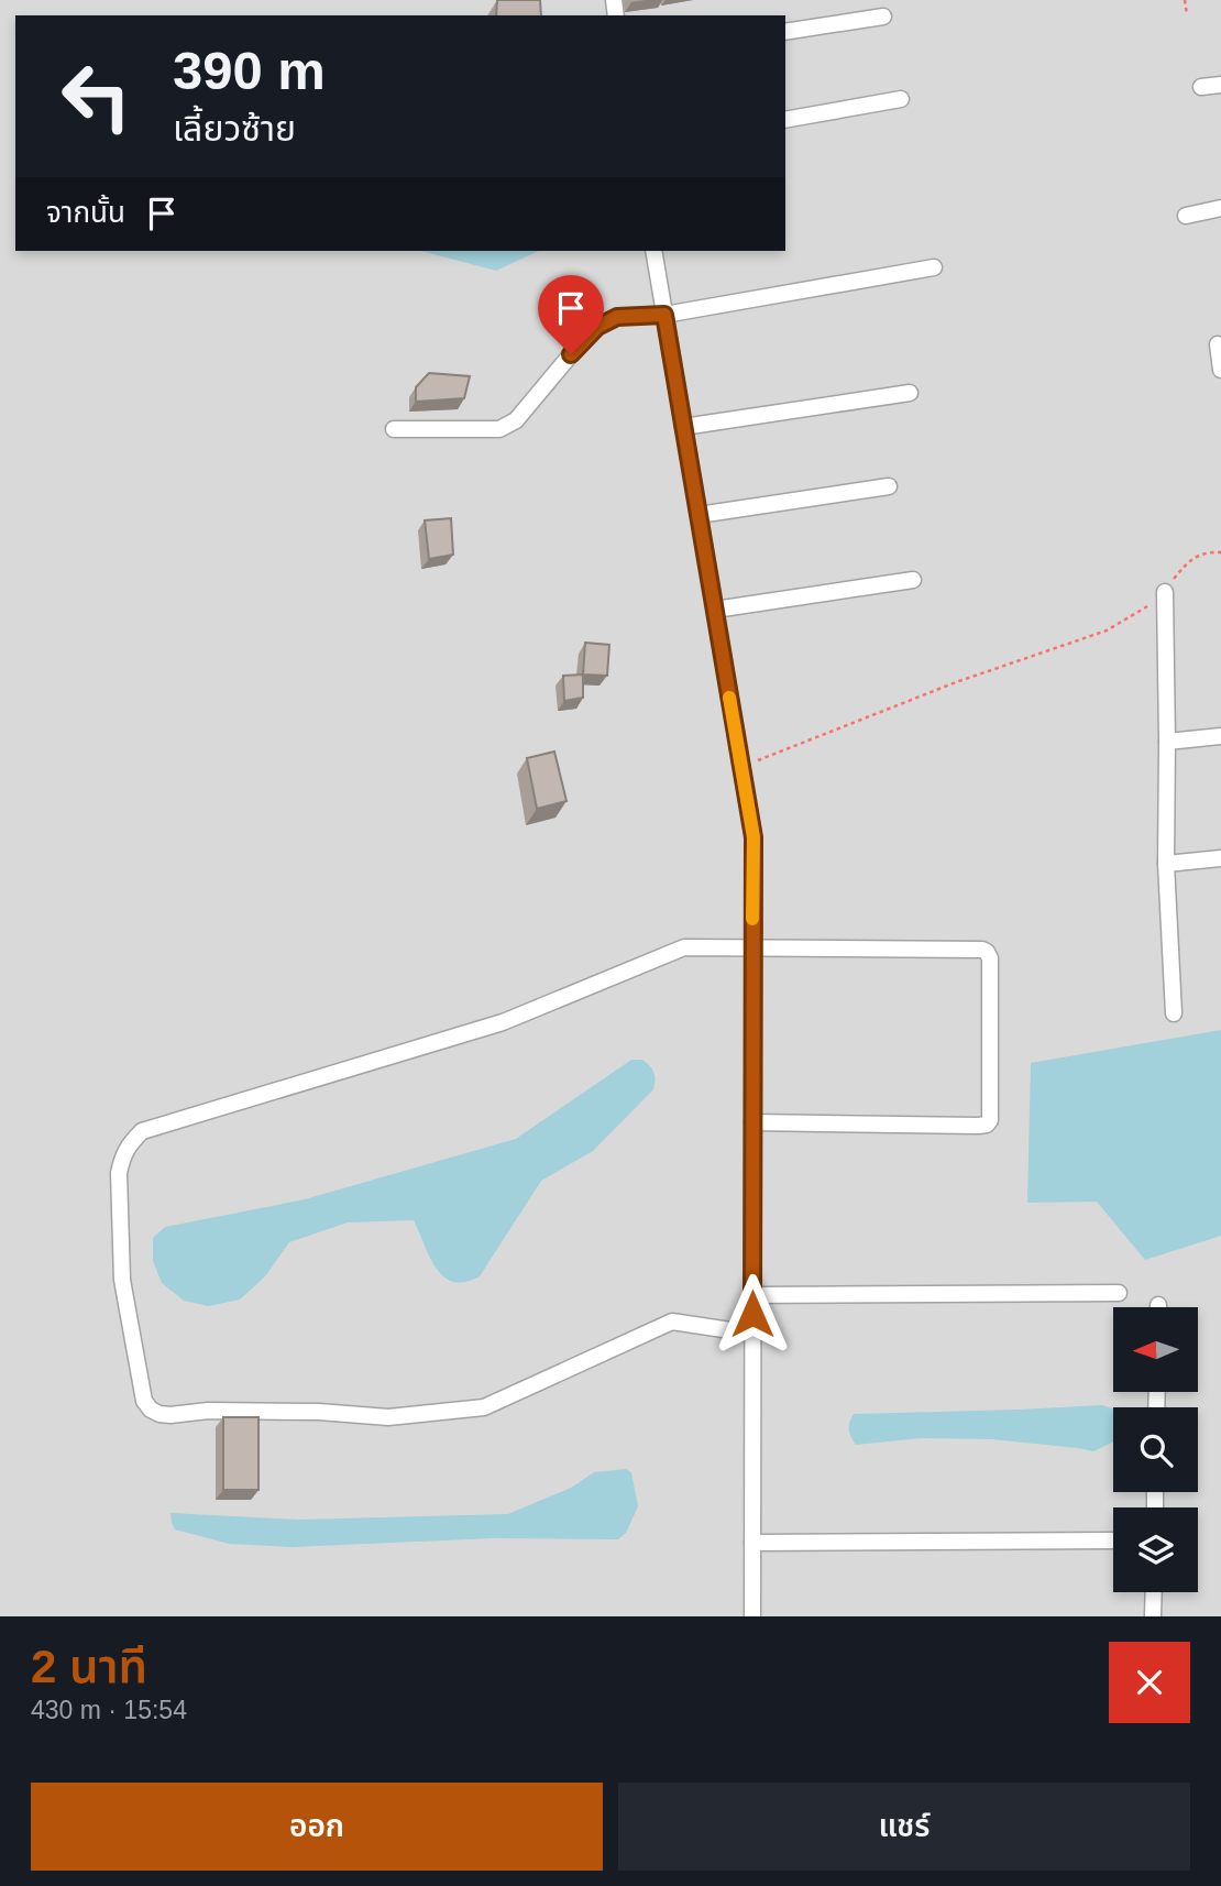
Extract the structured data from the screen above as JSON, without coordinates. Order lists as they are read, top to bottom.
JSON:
{
  "north": "left",
  "page": {
    "turn": ["390 m", "เลี้ยวซ้าย"],
    "then": "จากนั้น",
    "heading": ["2 นาที", "430 m · 15:54"],
    "buttons": ["ออก", "แชร์"]
  }
}
